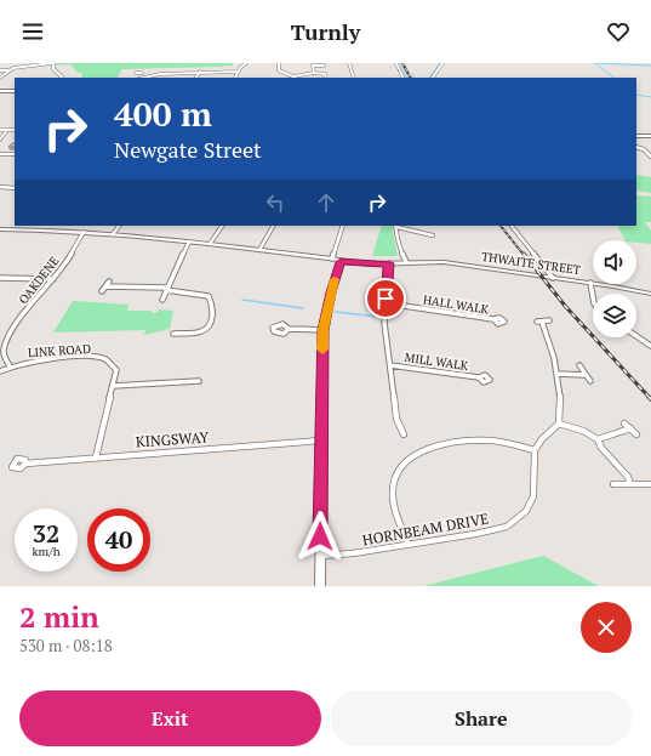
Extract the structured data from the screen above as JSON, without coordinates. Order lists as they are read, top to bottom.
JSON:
{
  "streets": {
    "main road": ["THWAITE STREET"],
    "street": [
      "OAKDENE",
      "HALL WALK",
      "LINK ROAD",
      "MILL WALK",
      "KINGSWAY",
      "HORNBEAM DRIVE"
    ]
  },
  "crossings": [
    ["OAKDENE", "LINK ROAD"],
    ["LINK ROAD", "KINGSWAY"]
  ],
  "page": {
    "header": "Turnly",
    "turn": ["400 m", "Newgate Street"],
    "speed": "32 km/h",
    "limit": "40",
    "heading": ["2 min", "530 m · 08:18"],
    "buttons": ["Exit", "Share"]
  }
}
